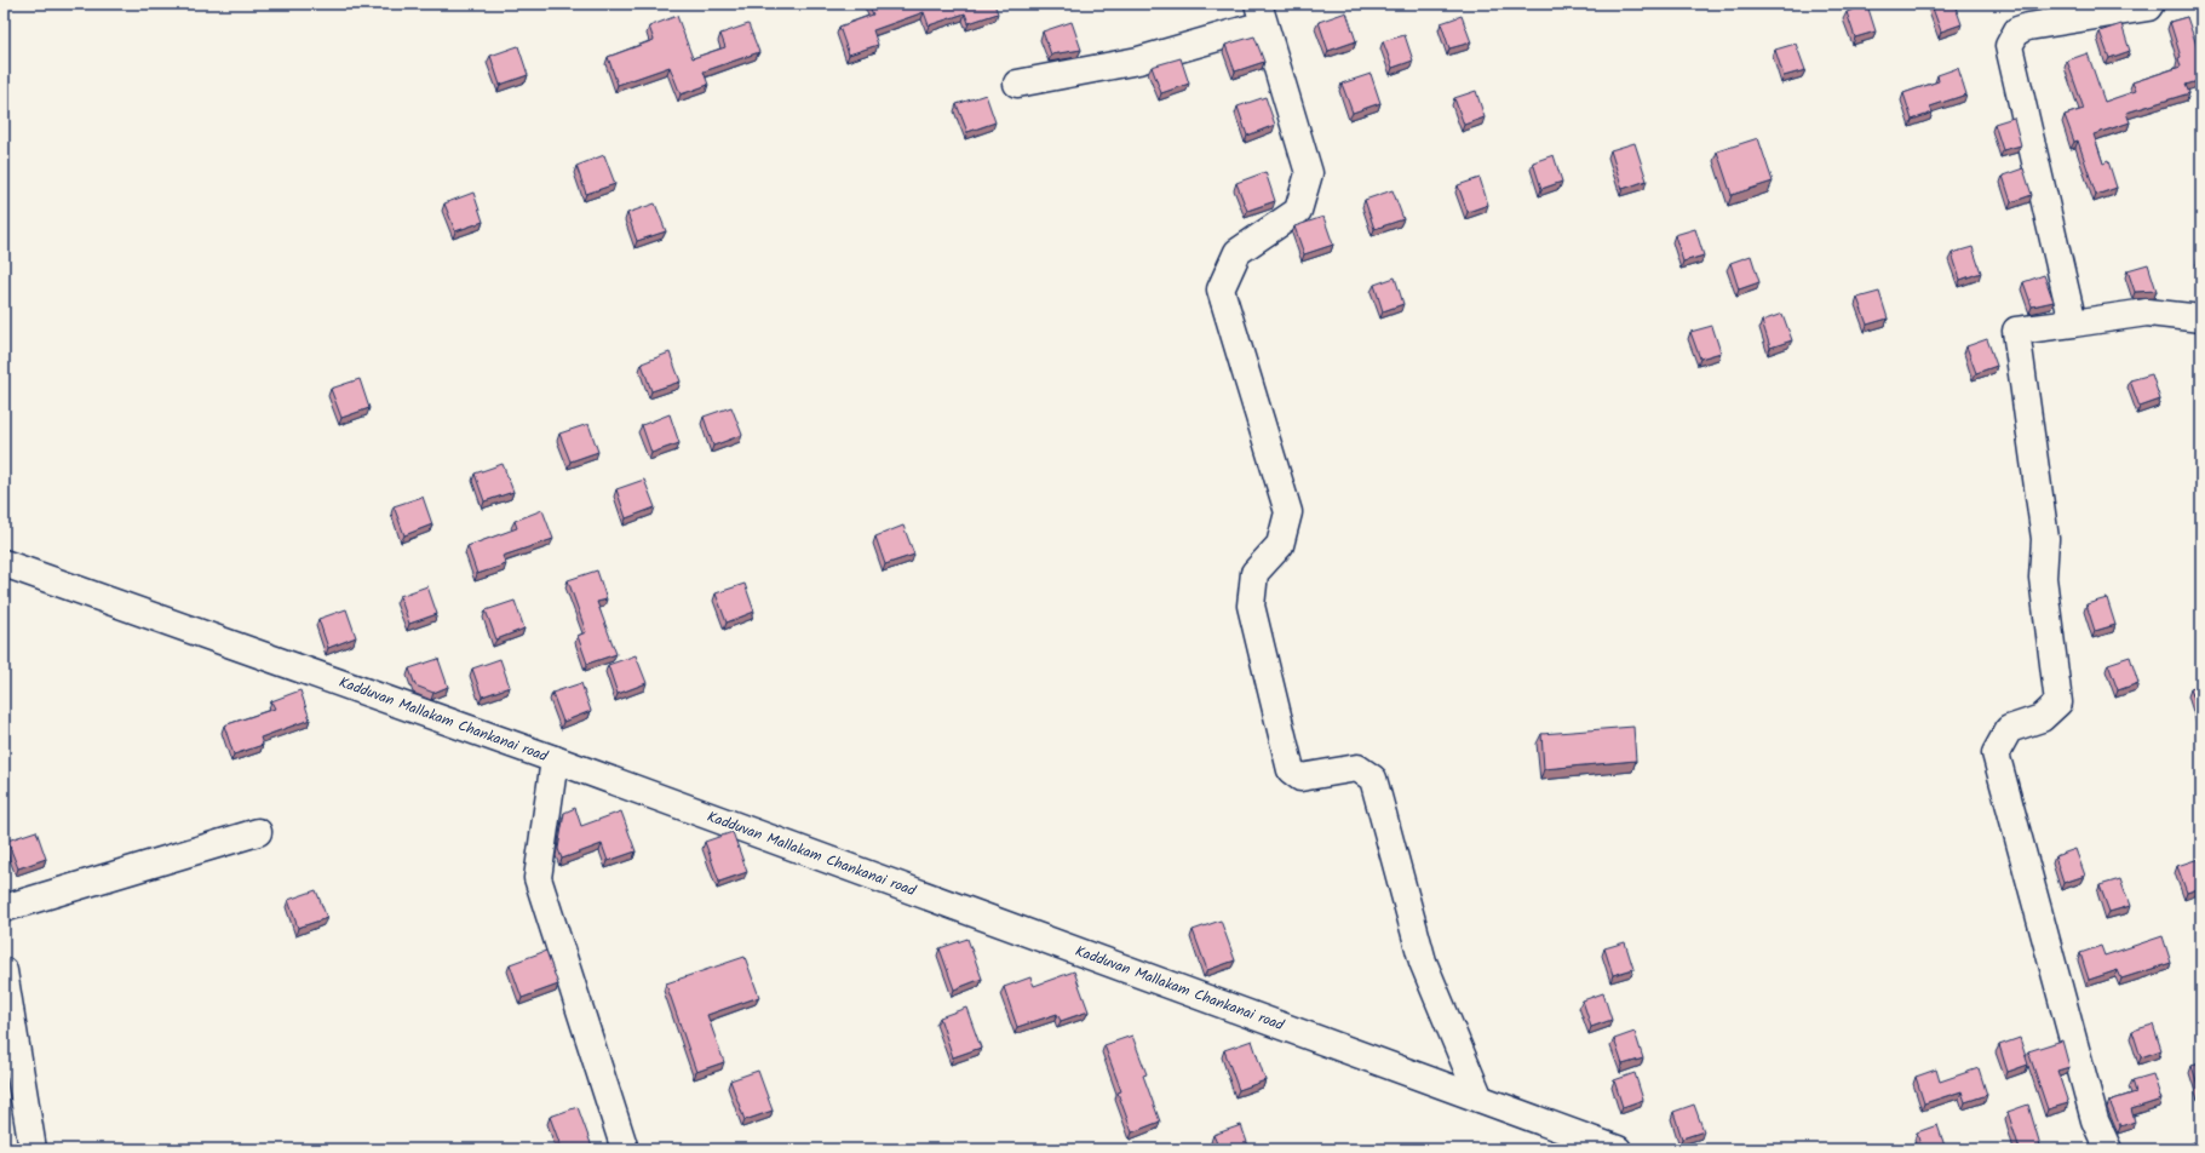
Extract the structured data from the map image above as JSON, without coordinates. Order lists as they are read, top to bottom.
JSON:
{
  "streets": {
    "street": ["Kadduvan Mallakam Chankanai road"]
  }
}
